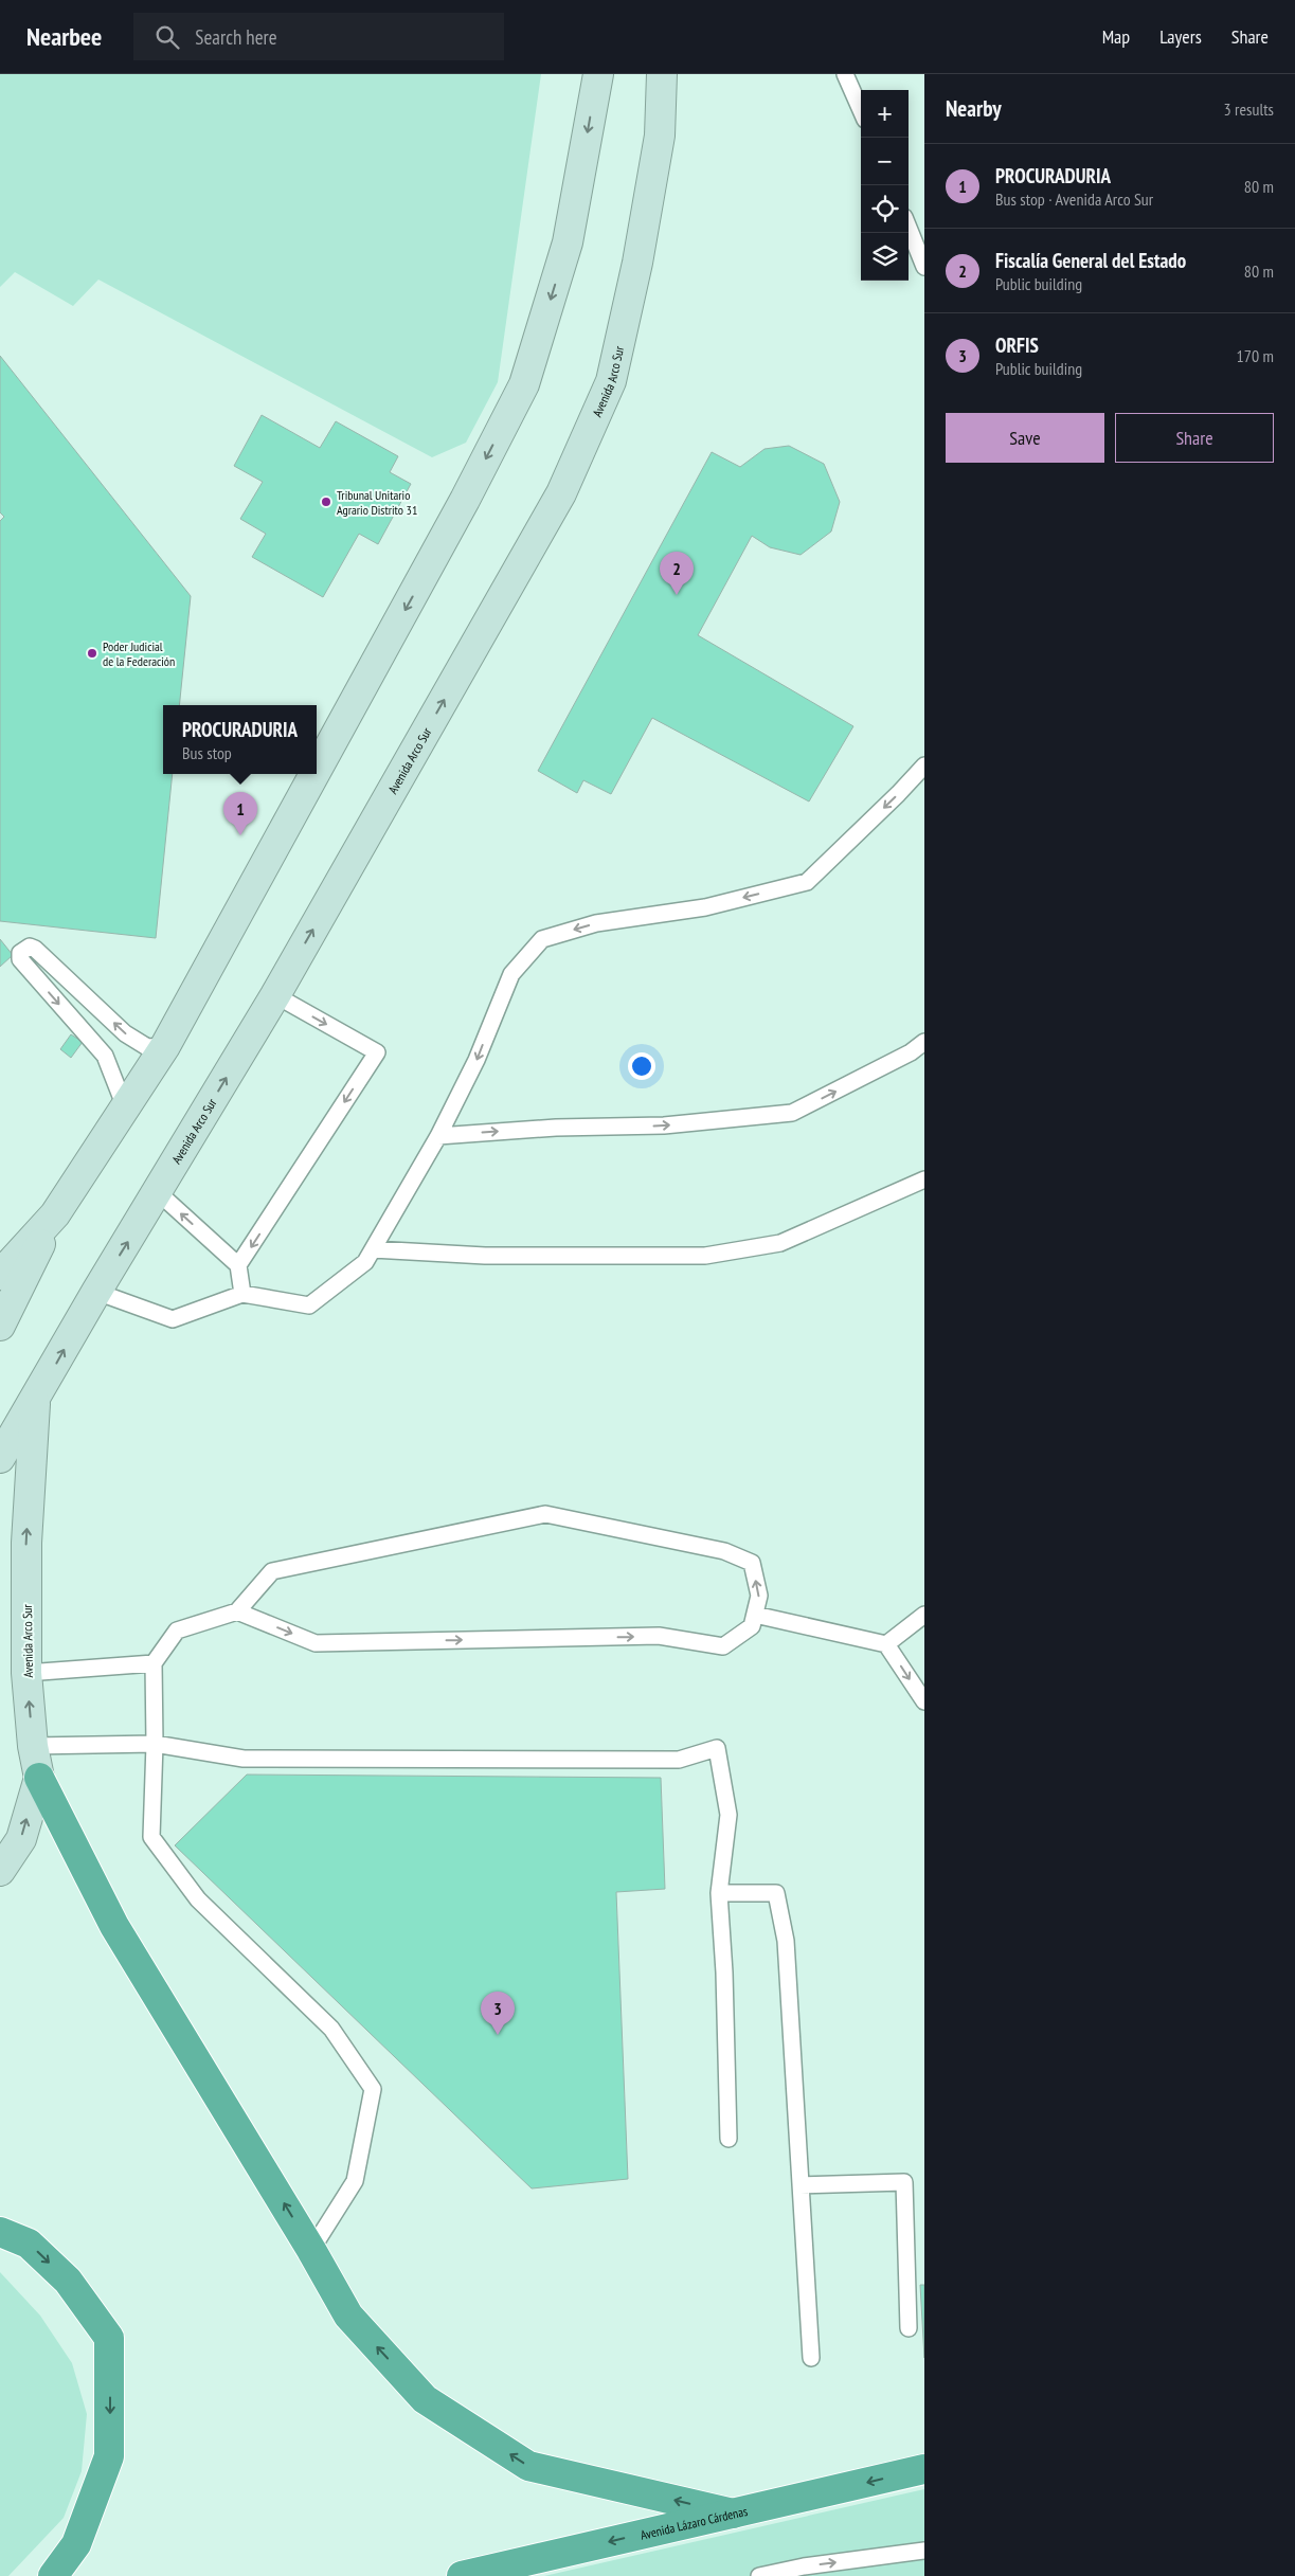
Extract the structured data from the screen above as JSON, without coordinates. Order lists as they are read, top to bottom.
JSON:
{
  "streets": {
    "highway": ["Avenida Lázaro Cárdenas"],
    "main road": ["Avenida Arco Sur"]
  },
  "one_way": ["Avenida Lázaro Cárdenas"],
  "places": ["Tribunal Unitario Agrario Distrito 31", "Poder Judicial de la Federación"],
  "page": {
    "header": "Nearbee",
    "search": "Search here",
    "nav": ["Map", "Layers", "Share"],
    "heading": ["Nearby", "3 results"],
    "map_buttons": ["+", "−"],
    "list": [
      {
        "mark": "1",
        "name": "PROCURADURIA",
        "note": "Bus stop · Avenida Arco Sur",
        "value": "80 m"
      },
      {
        "mark": "2",
        "name": "Fiscalía General del Estado",
        "note": "Public building",
        "value": "80 m"
      },
      {
        "mark": "3",
        "name": "ORFIS",
        "note": "Public building",
        "value": "170 m"
      }
    ],
    "buttons": ["Save", "Share"],
    "pins": ["2", "1", "3"],
    "popup": ["PROCURADURIA", "Bus stop"]
  }
}
